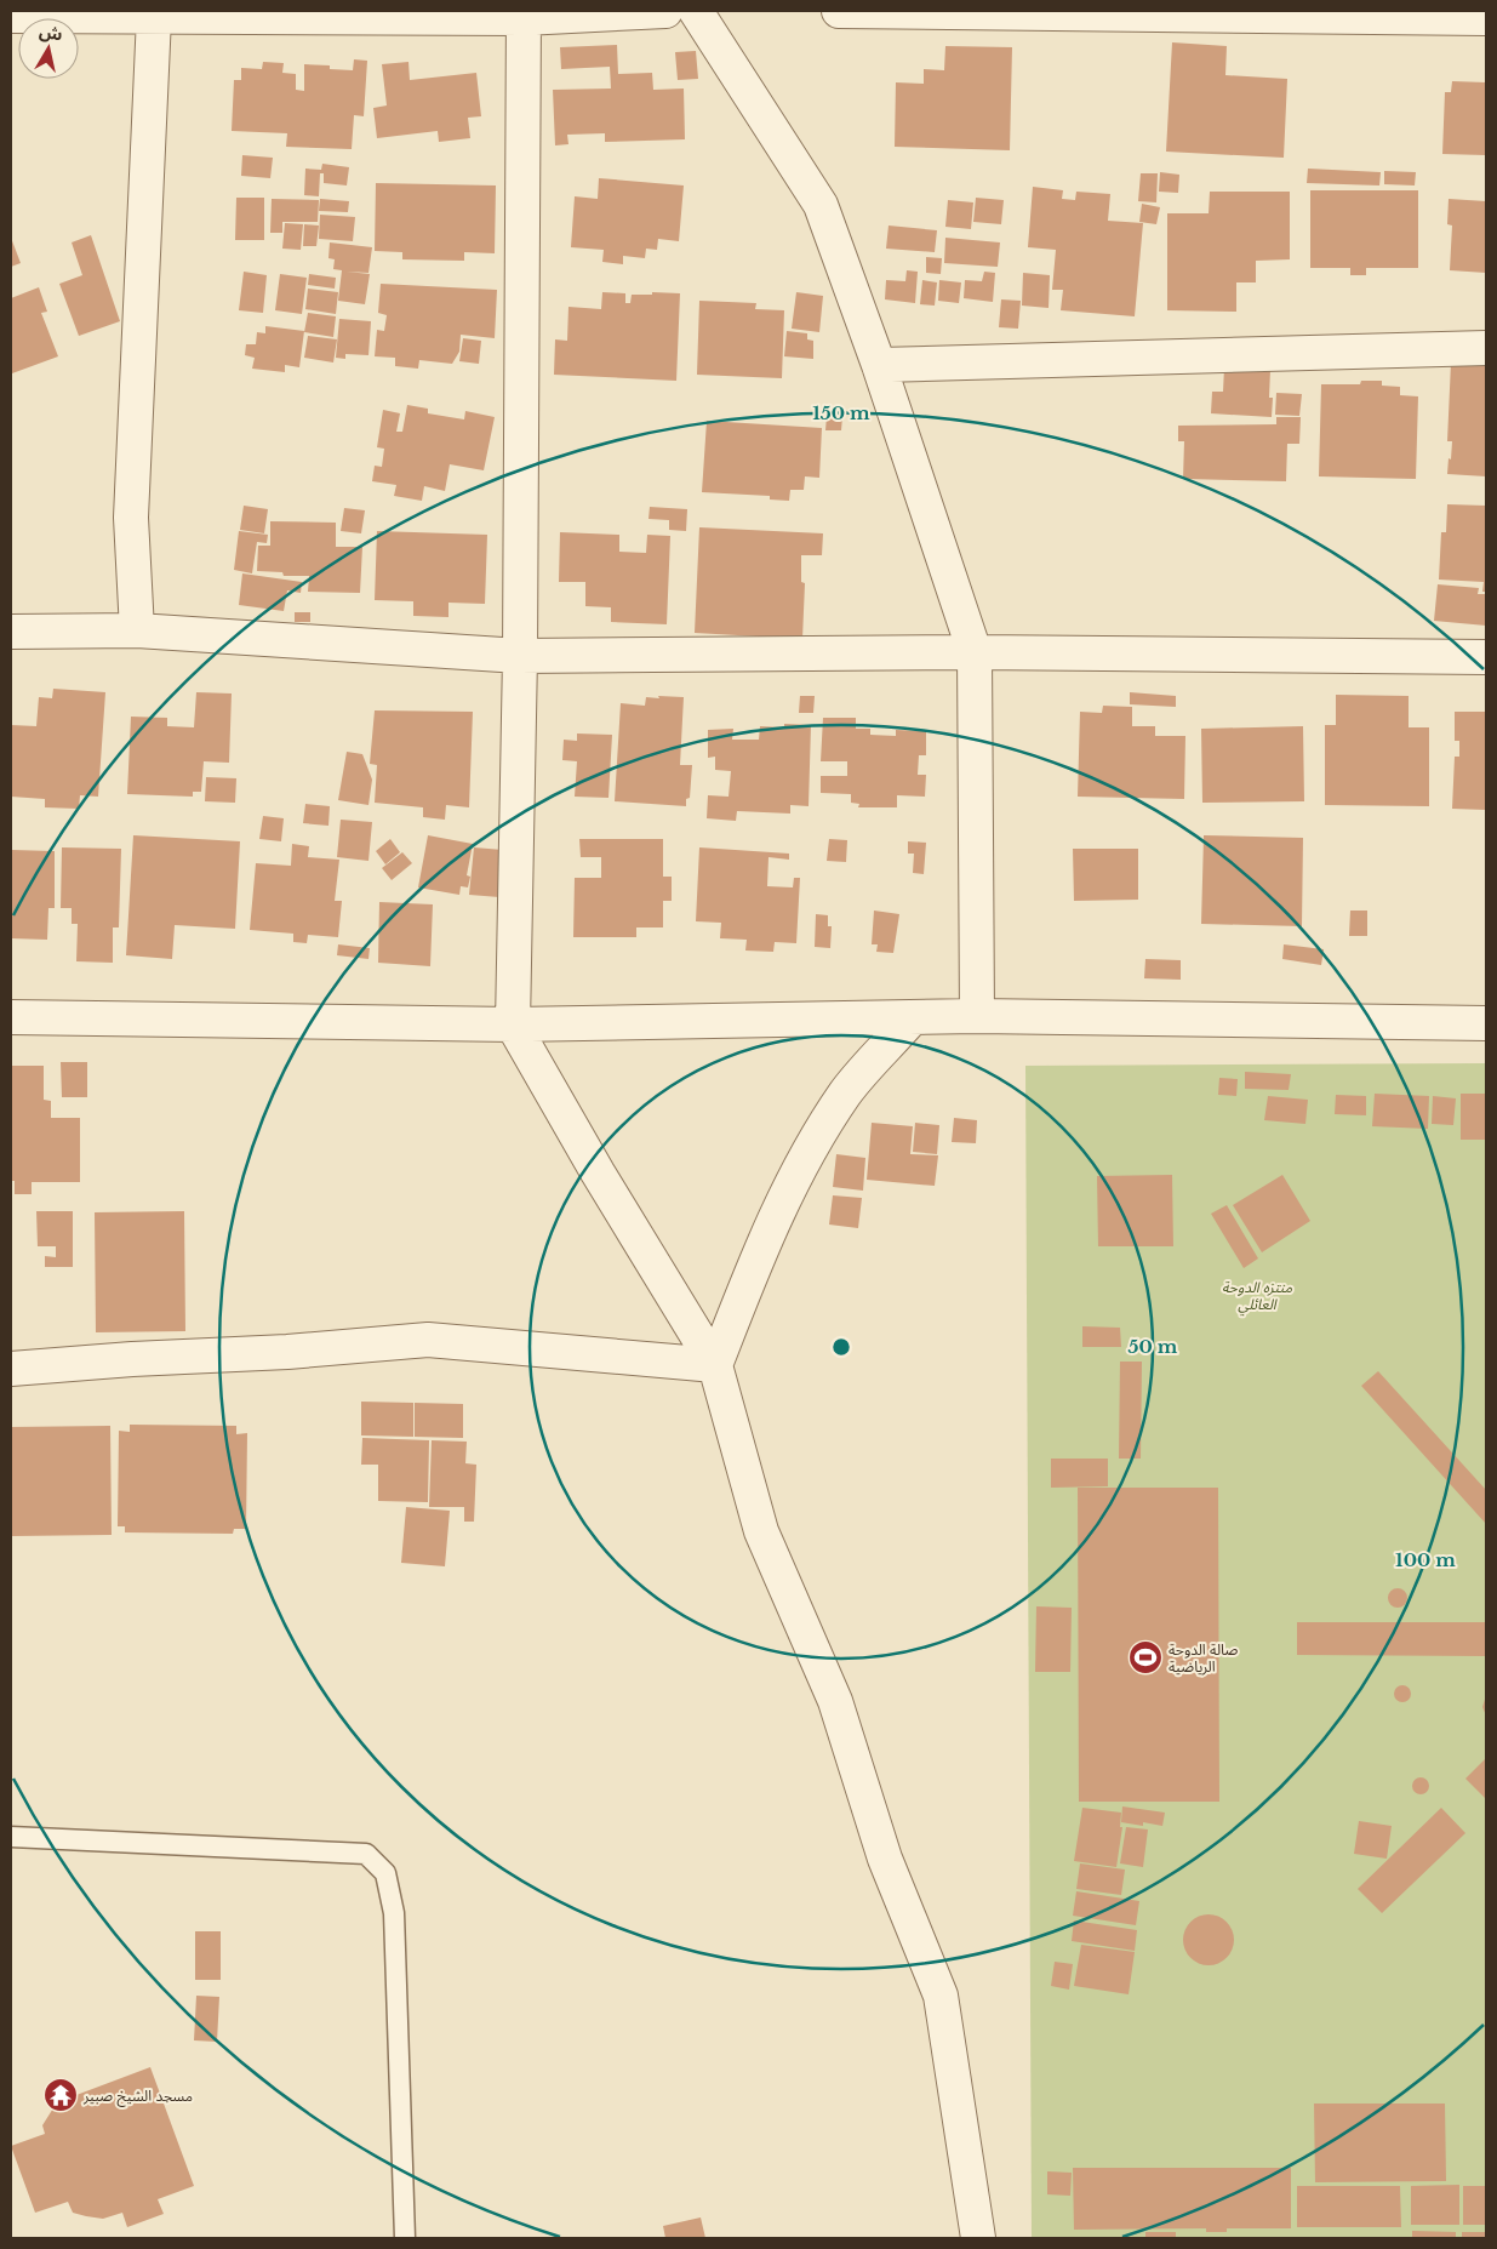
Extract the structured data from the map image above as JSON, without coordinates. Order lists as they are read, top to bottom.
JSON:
{
  "parks": ["منتزه الدوحة العائلي"],
  "places": {
    "sports": ["صالة الدوحة الرياضية"],
    "temple": ["مسجد الشيخ صبير"]
  },
  "north": "top",
  "rings": ["150 m", "50 m", "100 m"]
}
